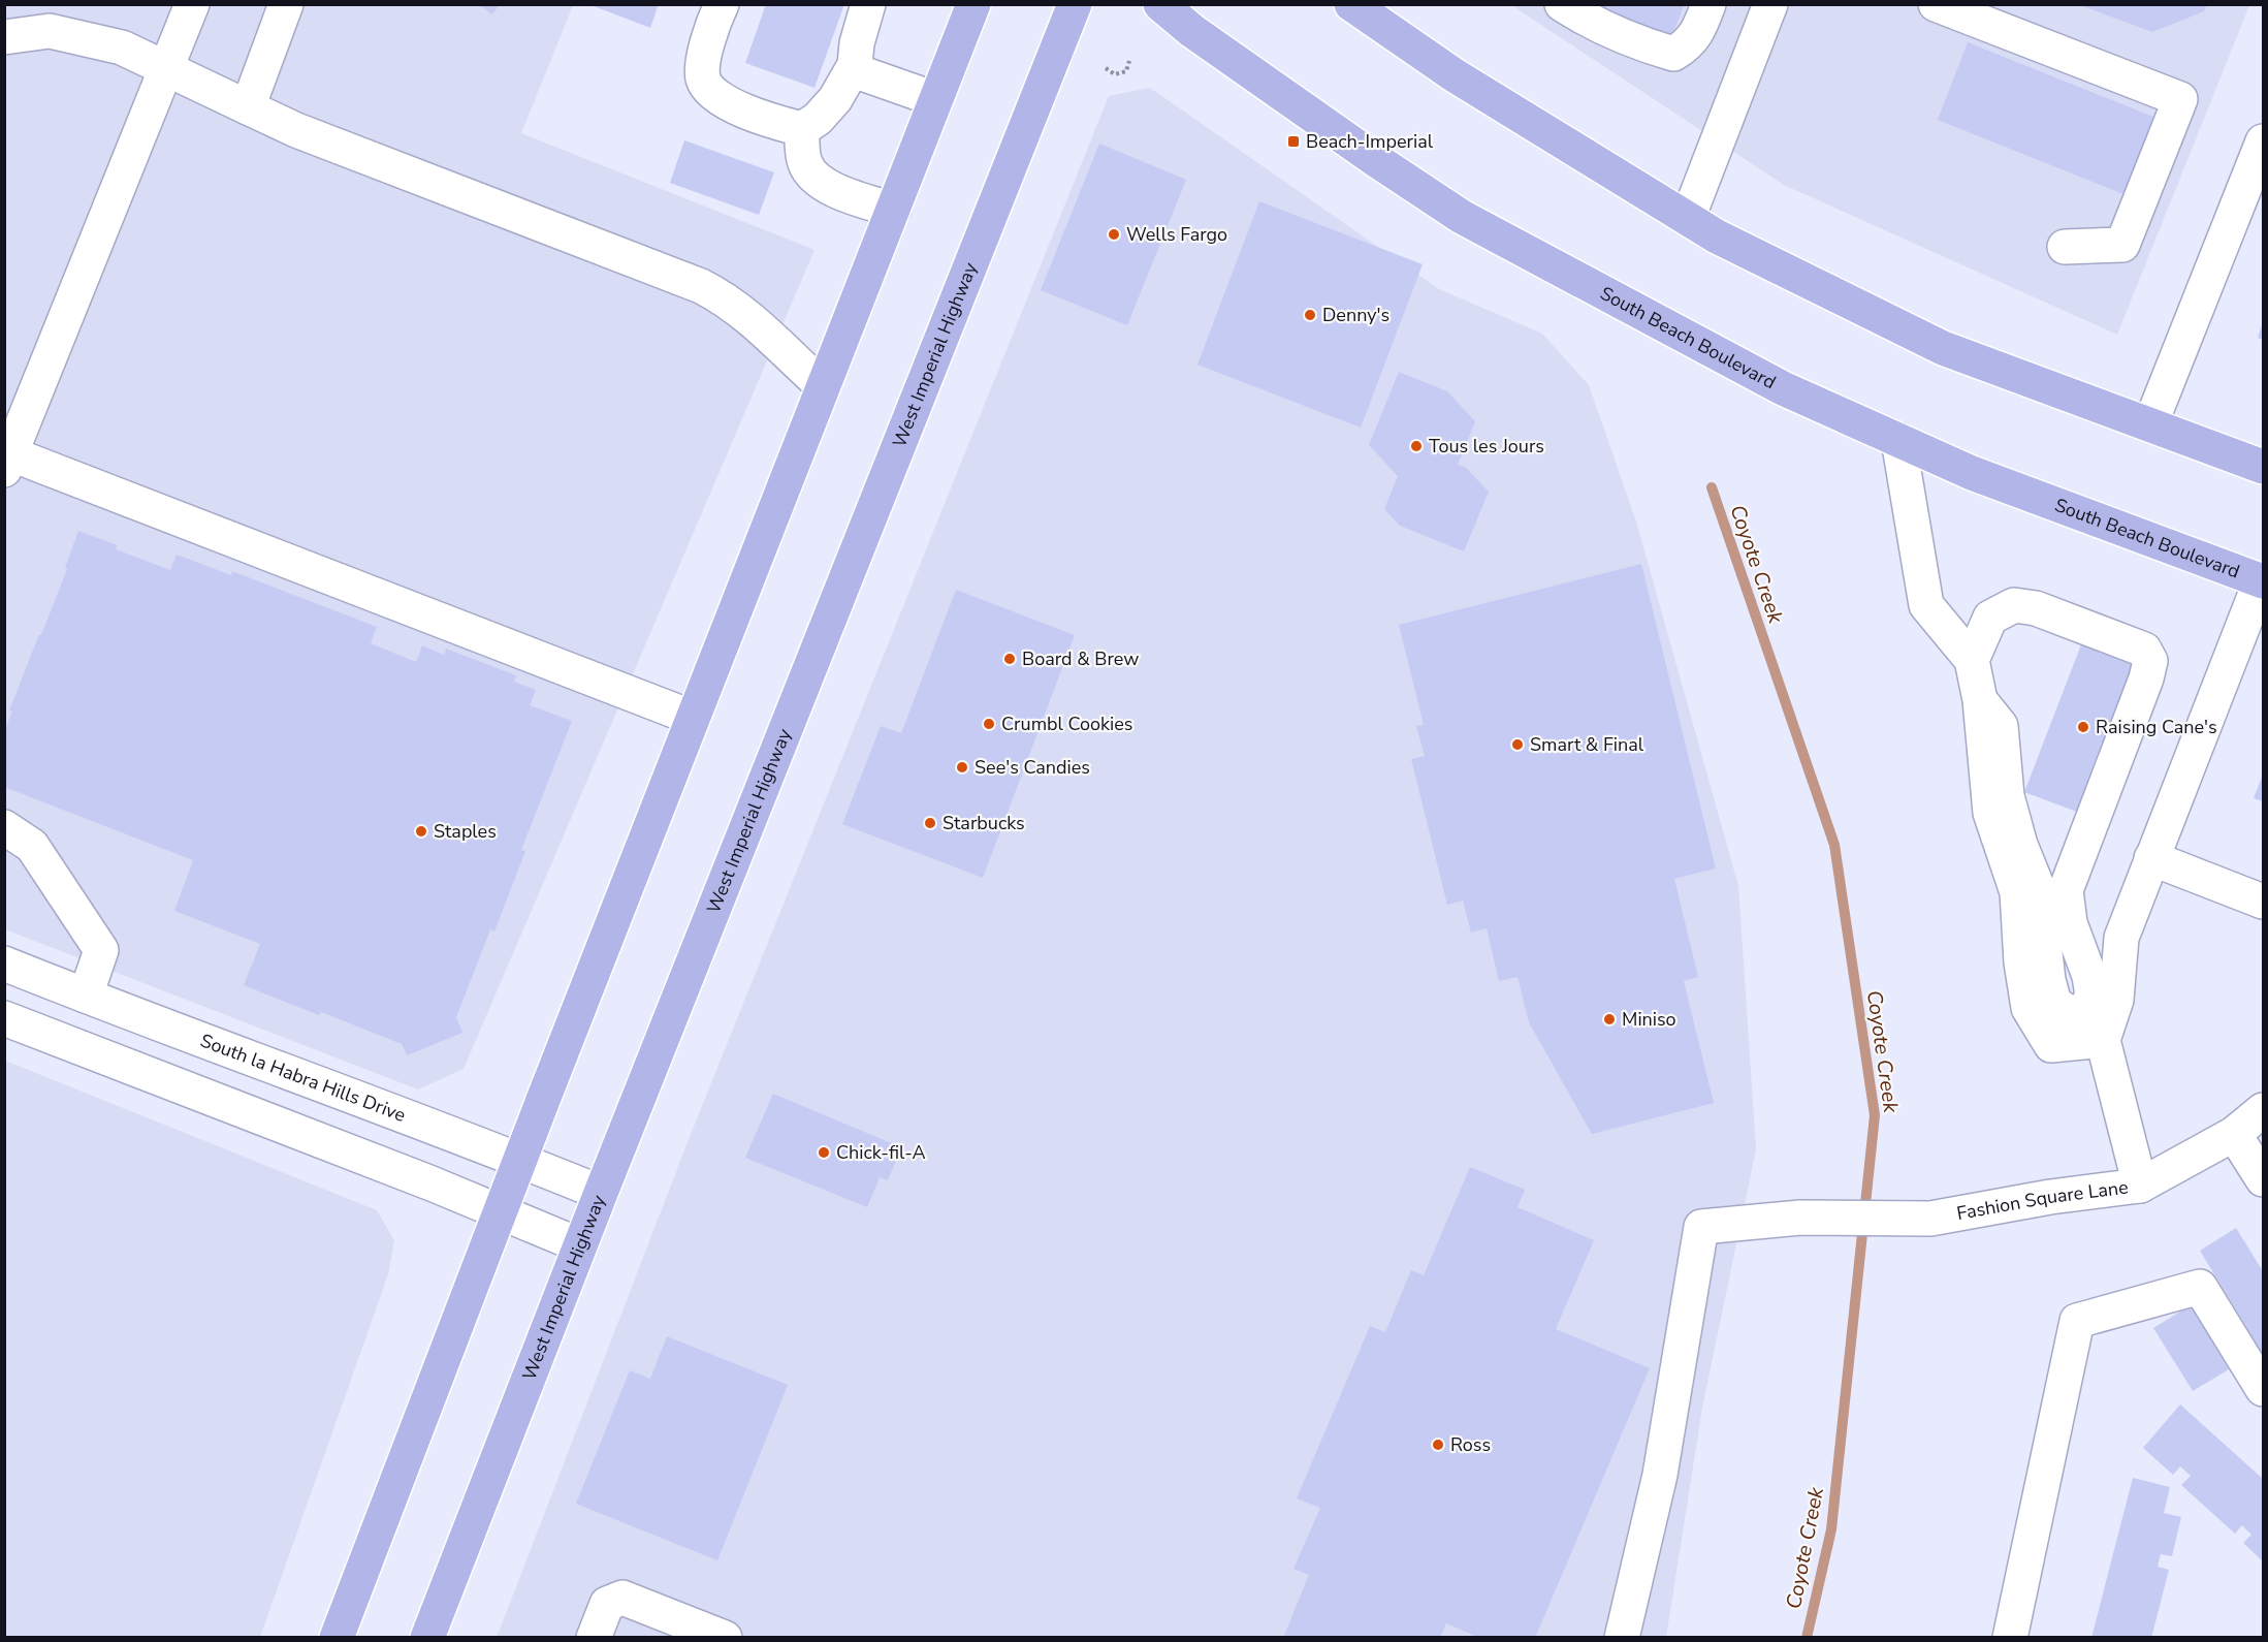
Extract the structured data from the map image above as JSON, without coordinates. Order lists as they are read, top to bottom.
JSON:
{
  "streets": {
    "main road": ["South Beach Boulevard", "West Imperial Highway"],
    "street": ["South la Habra Hills Drive", "Fashion Square Lane"]
  },
  "crossings": [
    ["West Imperial Highway", "South la Habra Hills Drive"]
  ],
  "water": ["Coyote Creek"],
  "places": {
    "transit": ["Beach-Imperial"],
    "other": [
      "Wells Fargo",
      "Denny's",
      "Tous les Jours",
      "Board & Brew",
      "Crumbl Cookies",
      "Raising Cane's",
      "Smart & Final",
      "See's Candies",
      "Starbucks",
      "Staples",
      "Miniso",
      "Chick-fil-A",
      "Ross"
    ]
  }
}
